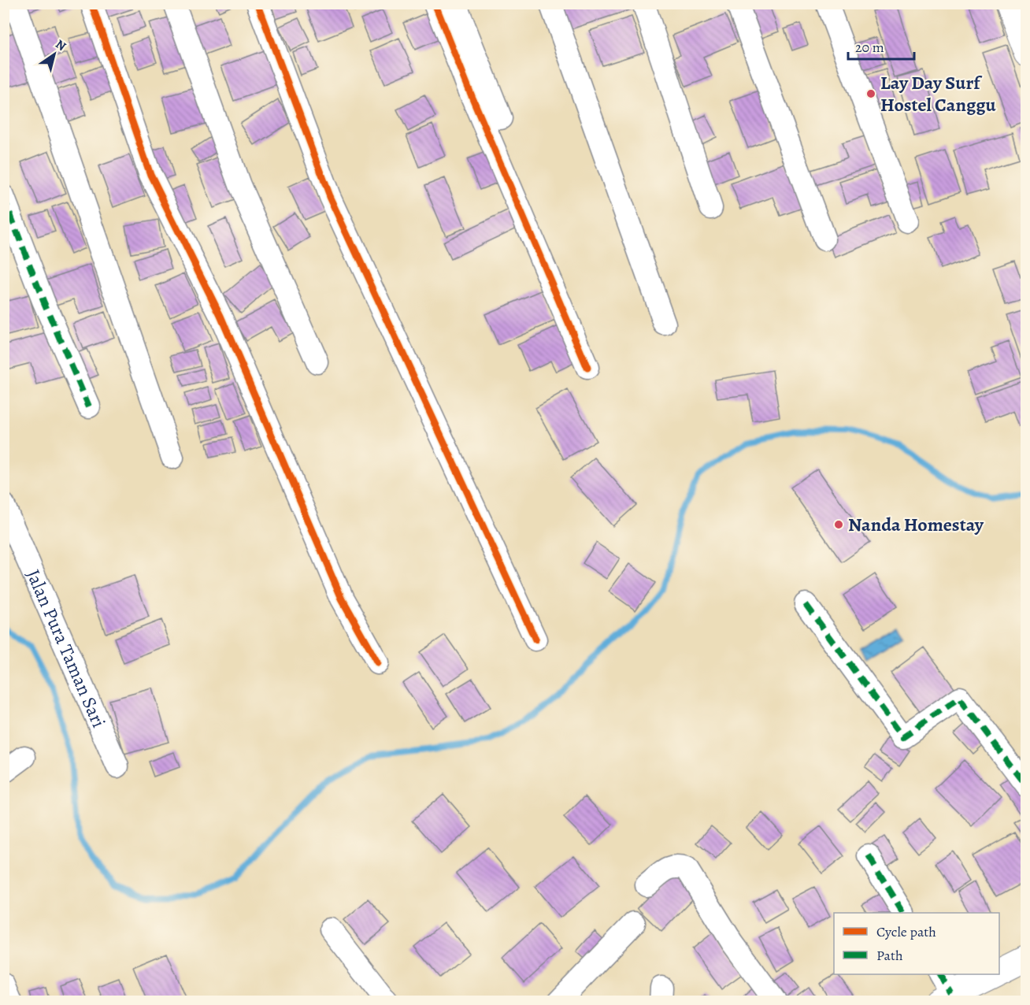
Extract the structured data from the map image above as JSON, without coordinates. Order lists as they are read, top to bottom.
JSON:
{
  "streets": {
    "street": ["Jalan Pura Taman Sari"]
  },
  "places": ["Lay Day Surf Hostel Canggu", "Nanda Homestay"],
  "legend": ["Cycle path", "Path"],
  "scale_bar": "20 m",
  "north": "top right"
}
